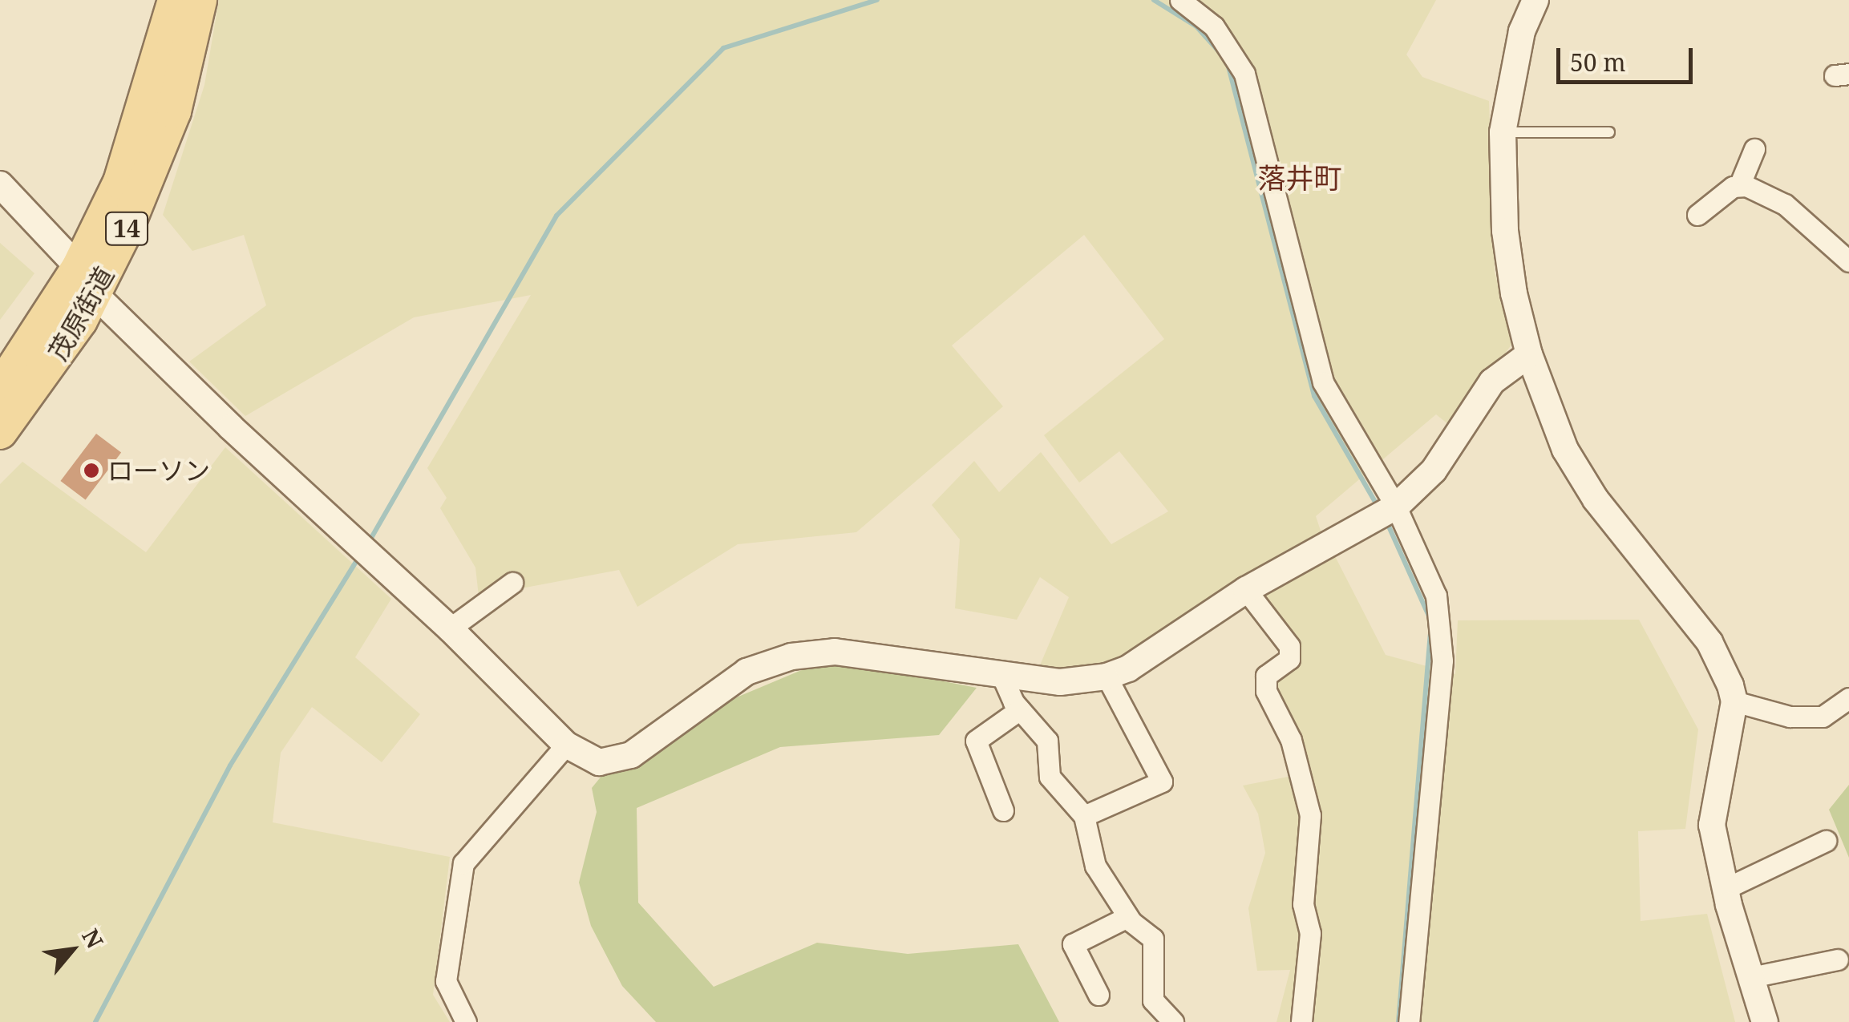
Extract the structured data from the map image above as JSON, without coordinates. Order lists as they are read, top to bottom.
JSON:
{
  "streets": {
    "main road": ["14", "茂原街道"]
  },
  "districts": ["落井町"],
  "places": ["ローソン"],
  "scale_bar": "50 m",
  "north": "top right"
}
